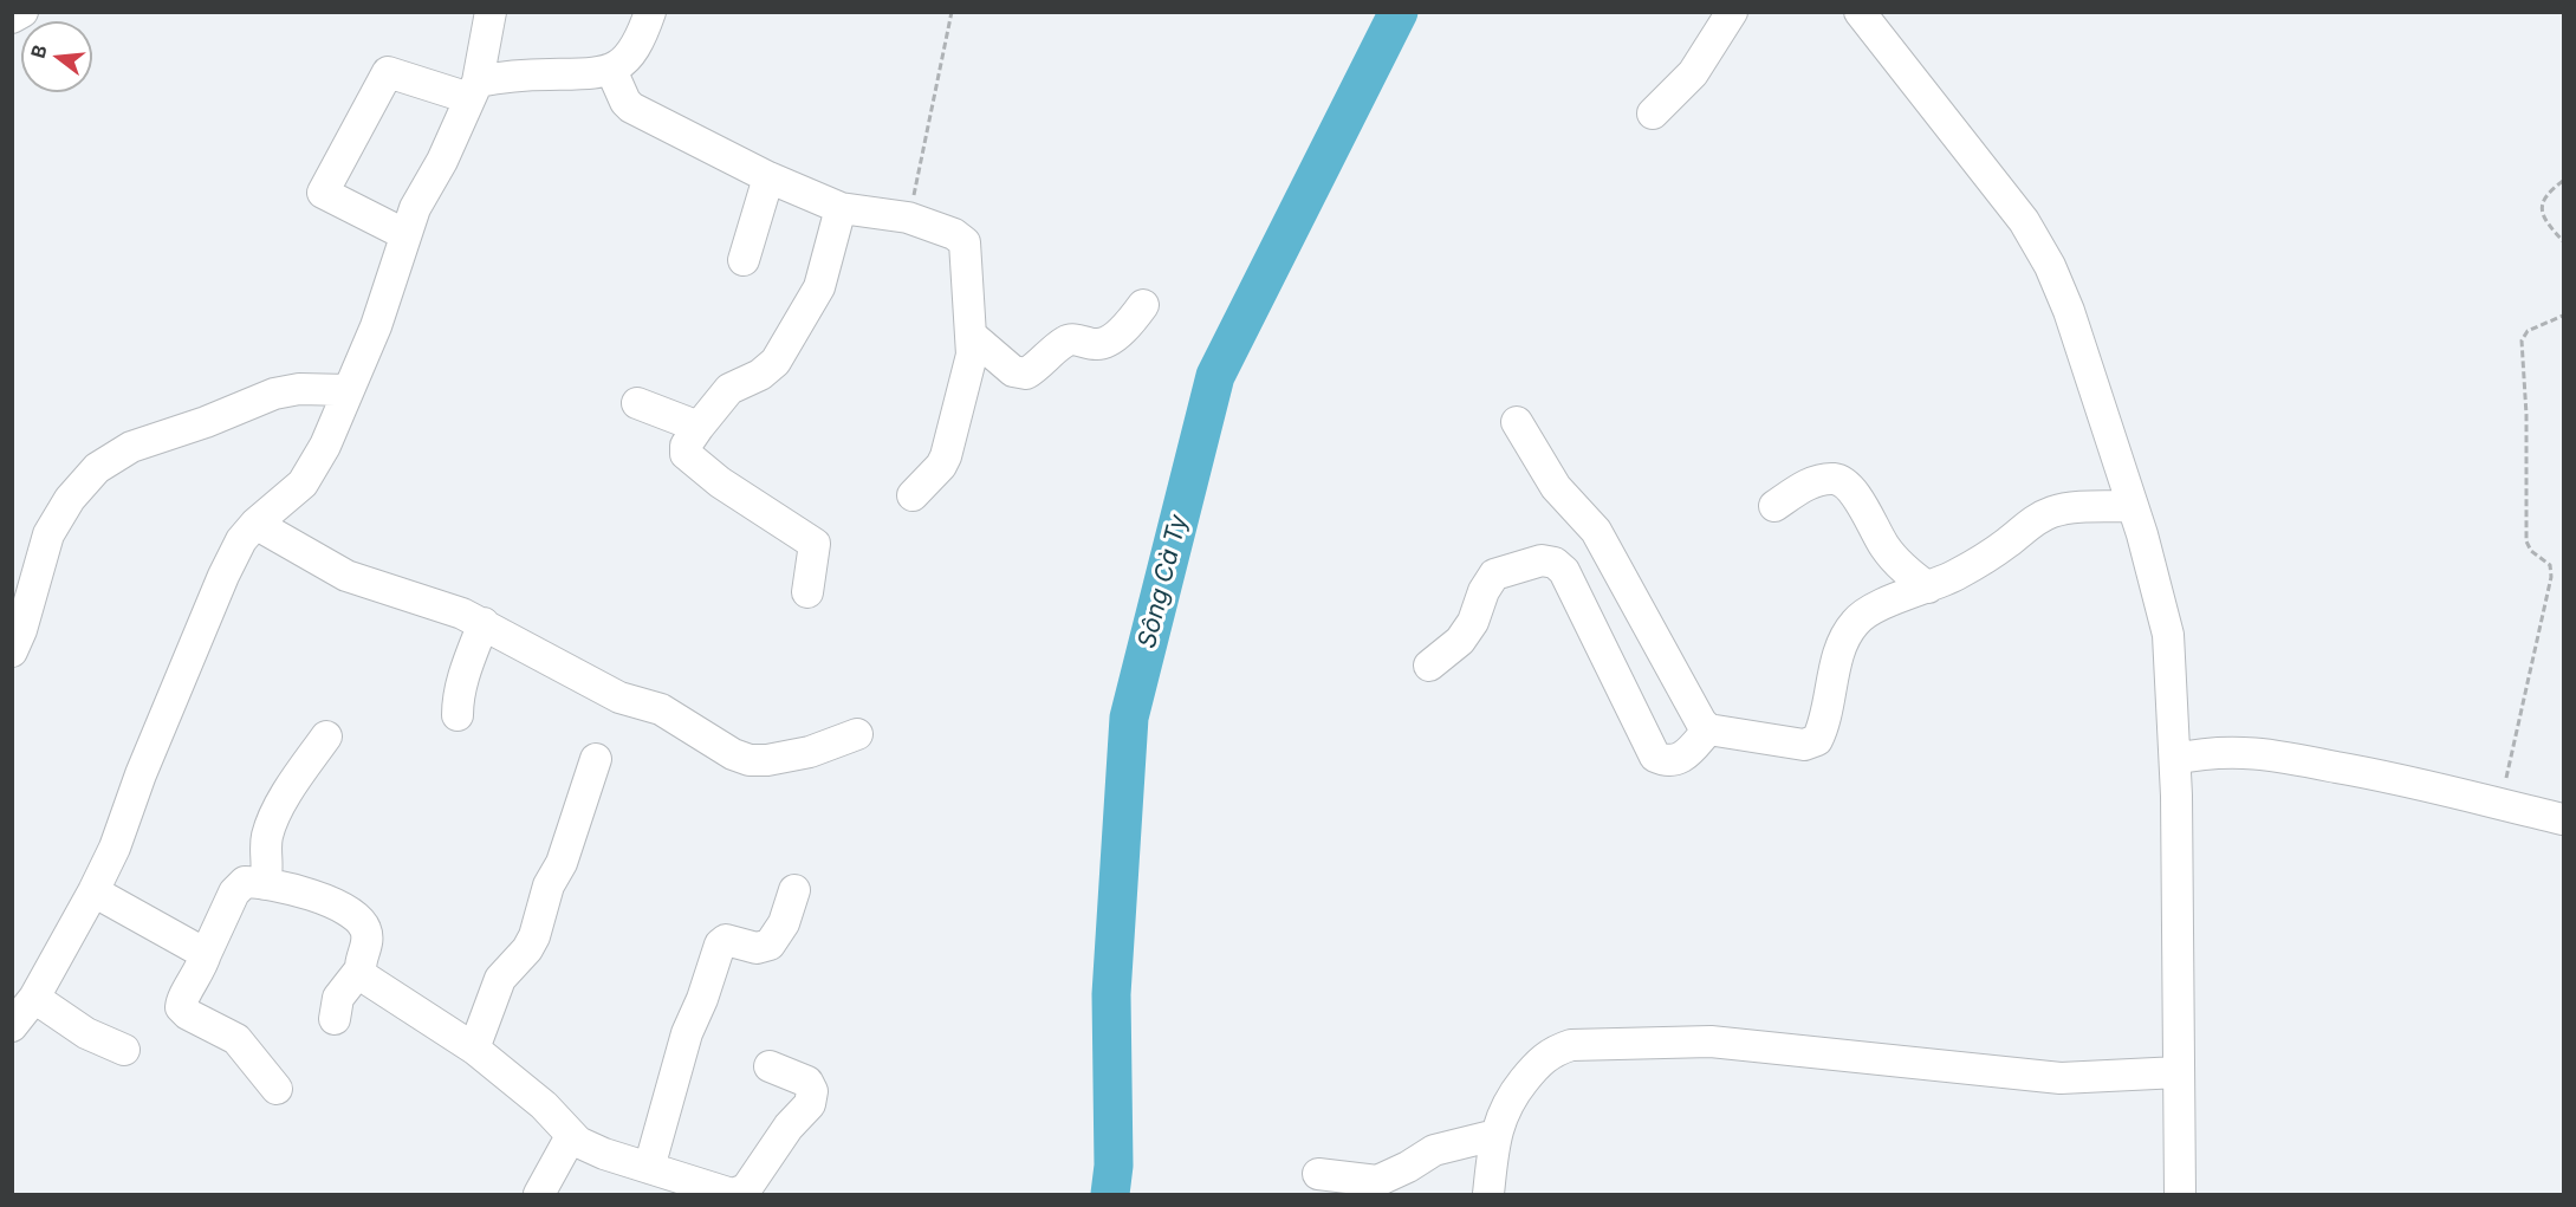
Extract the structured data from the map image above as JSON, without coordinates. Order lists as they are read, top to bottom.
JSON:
{
  "water": ["Sông Cà Ty"],
  "north": "left"
}
